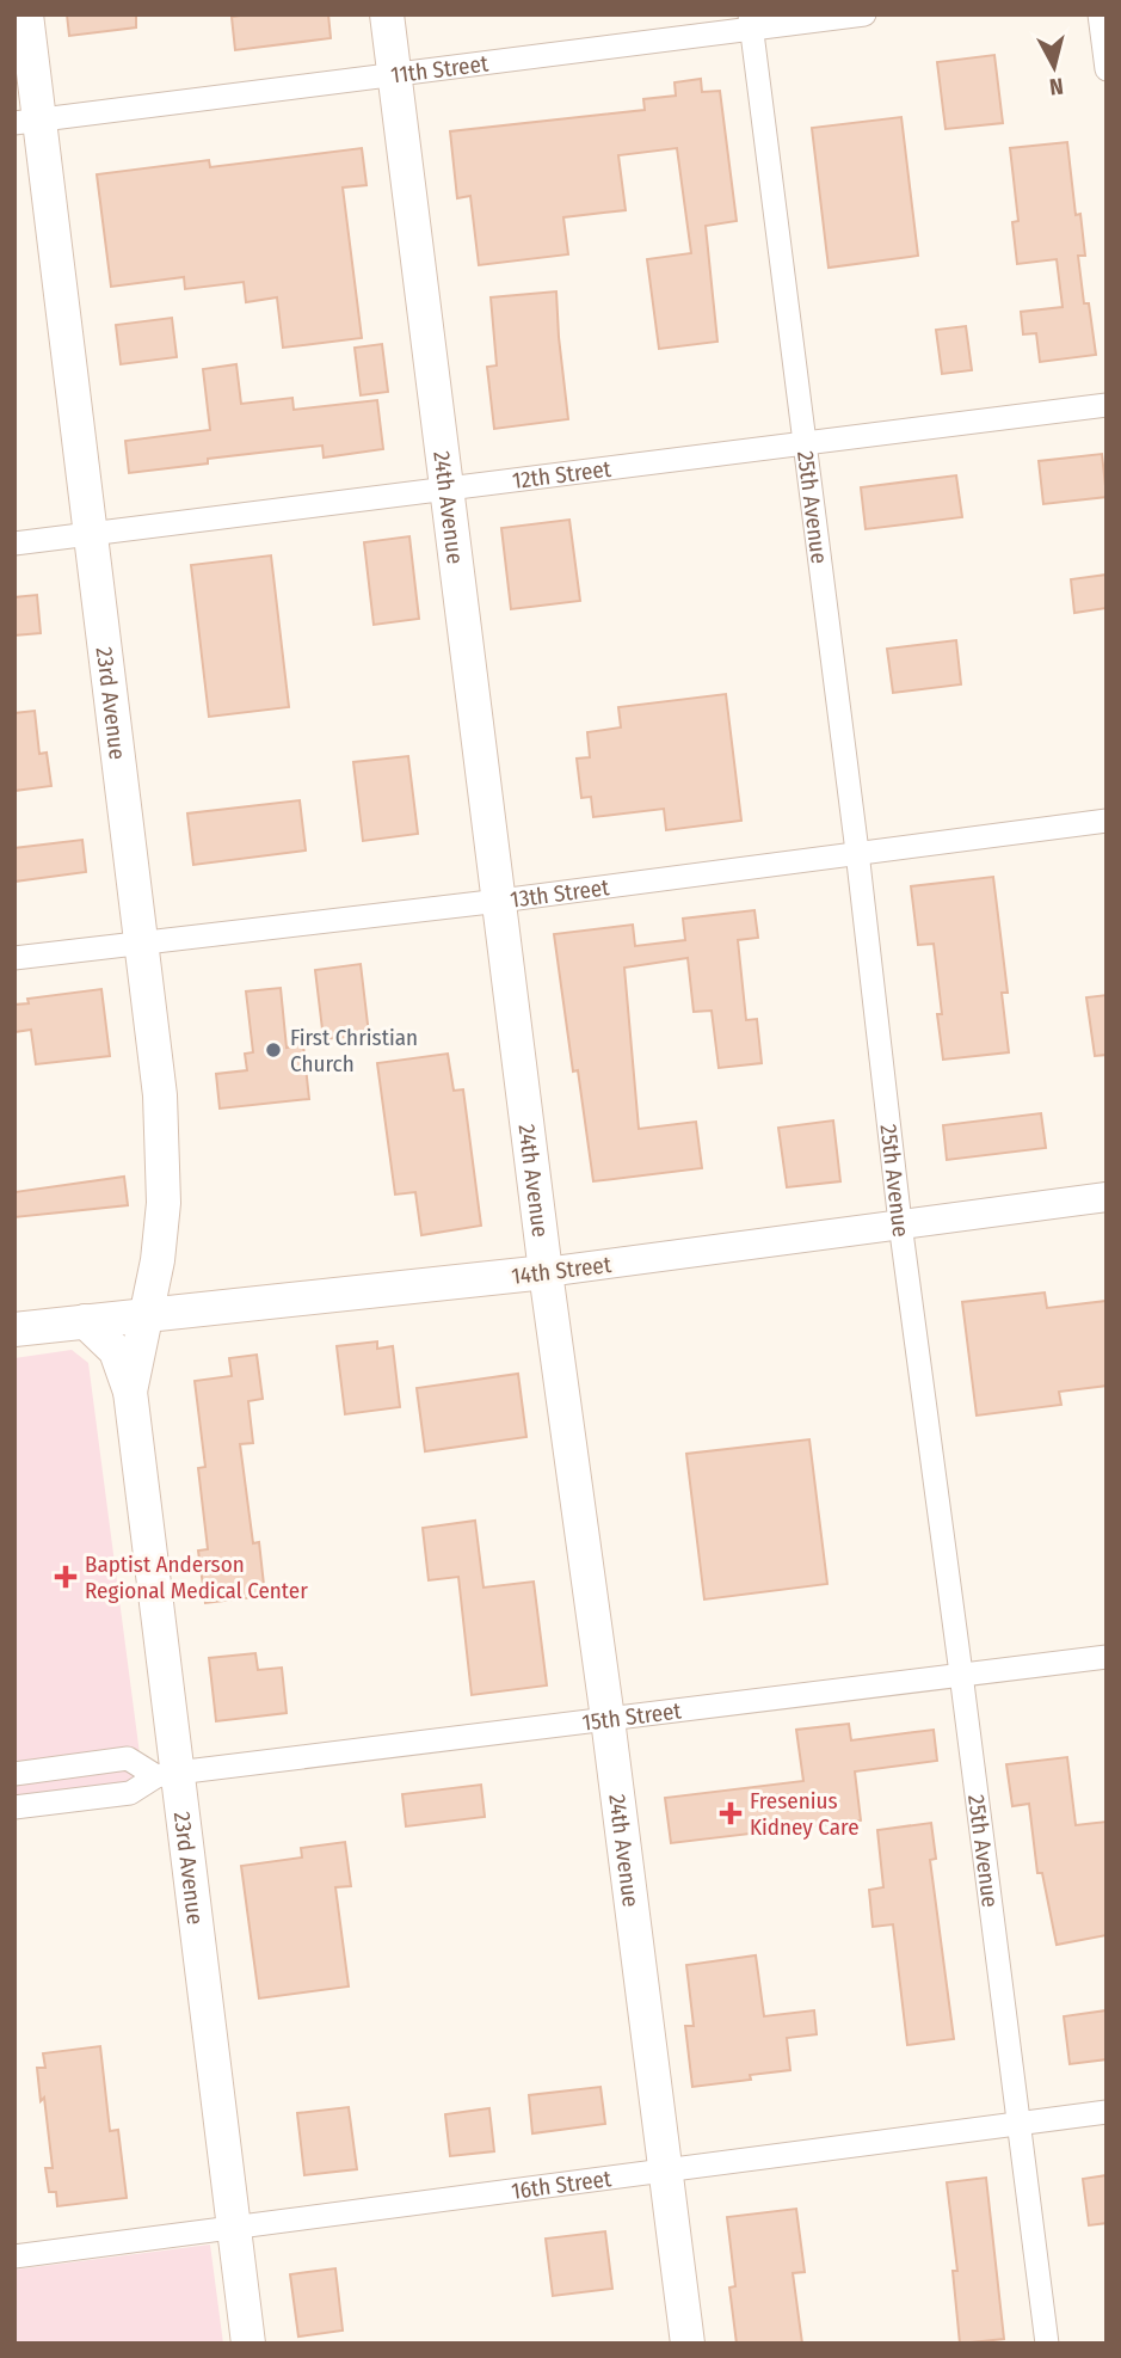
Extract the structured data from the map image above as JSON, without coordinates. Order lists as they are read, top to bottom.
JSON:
{
  "streets": {
    "main road": ["24th Avenue", "23rd Avenue", "14th Street"],
    "street": [
      "11th Street",
      "12th Street",
      "25th Avenue",
      "13th Street",
      "15th Street",
      "16th Street"
    ]
  },
  "crossings": [
    ["11th Street", "24th Avenue"],
    ["11th Street", "25th Avenue"],
    ["11th Street", "23rd Avenue"],
    ["12th Street", "24th Avenue"],
    ["12th Street", "25th Avenue"],
    ["12th Street", "23rd Avenue"],
    ["24th Avenue", "13th Street"],
    ["24th Avenue", "14th Street"],
    ["24th Avenue", "15th Street"],
    ["24th Avenue", "16th Street"],
    ["25th Avenue", "13th Street"],
    ["25th Avenue", "14th Street"],
    ["25th Avenue", "15th Street"],
    ["25th Avenue", "16th Street"],
    ["23rd Avenue", "13th Street"],
    ["23rd Avenue", "14th Street"],
    ["23rd Avenue", "15th Street"],
    ["23rd Avenue", "16th Street"]
  ],
  "places": {
    "other": ["First Christian Church"],
    "health": ["Baptist Anderson Regional Medical Center", "Fresenius Kidney Care"]
  },
  "north": "bottom"
}
